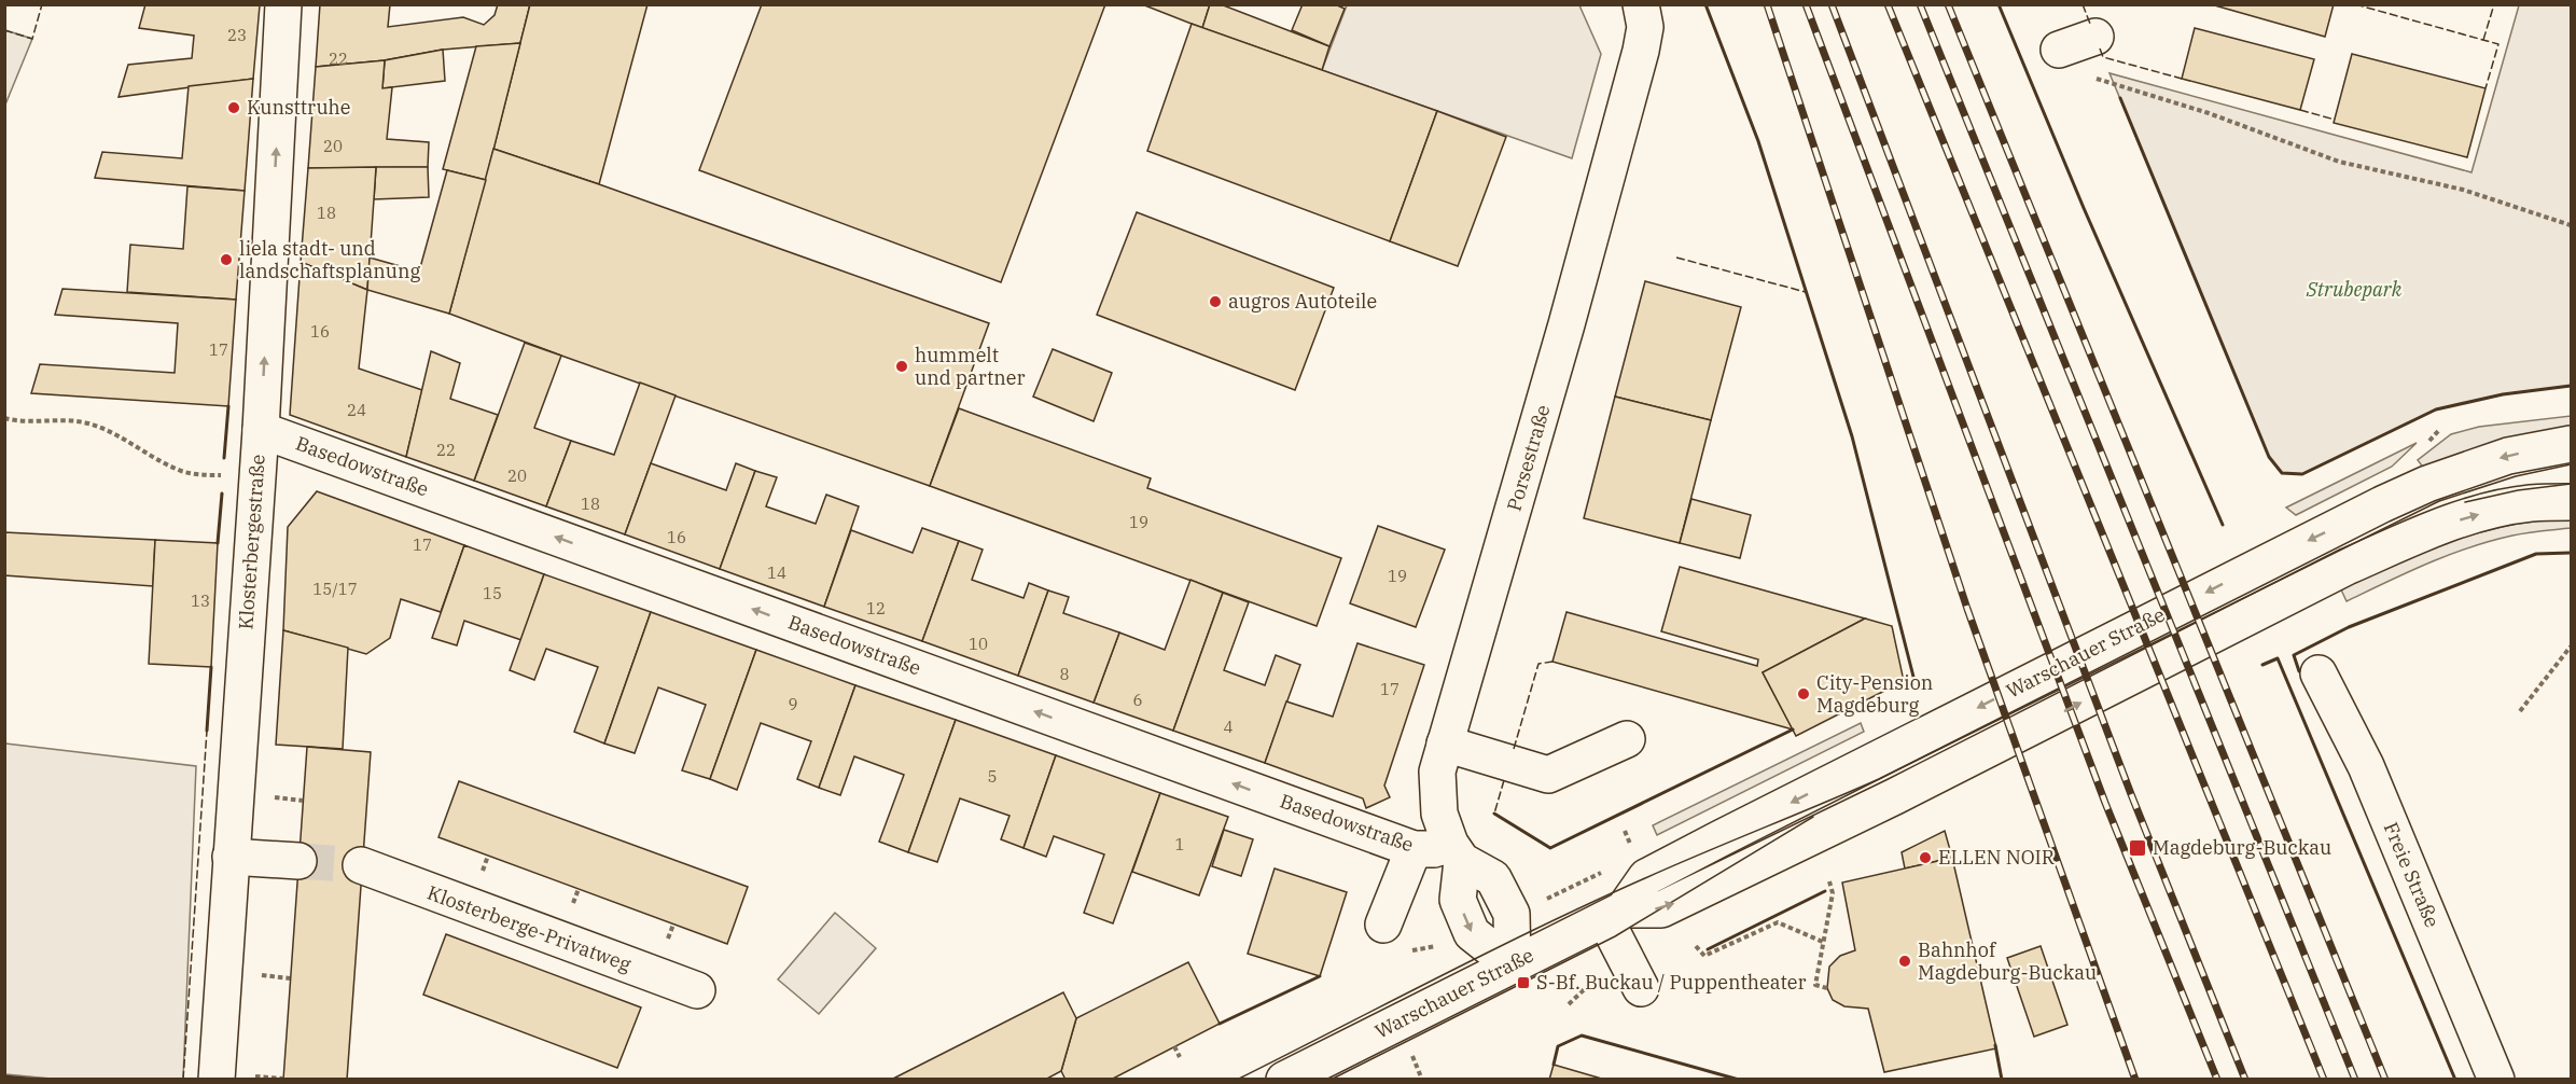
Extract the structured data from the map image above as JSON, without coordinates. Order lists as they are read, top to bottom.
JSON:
{
  "streets": {
    "street": [
      "Porsestraße",
      "Basedowstraße",
      "Klosterbergestraße",
      "Warschauer Straße",
      "Freie Straße",
      "Klosterberge-Privatweg"
    ]
  },
  "crossings": [
    ["Porsestraße", "Basedowstraße"],
    ["Porsestraße", "Warschauer Straße"],
    ["Basedowstraße", "Klosterbergestraße"]
  ],
  "one_way": ["Basedowstraße", "Klosterbergestraße"],
  "parks": ["Strubepark"],
  "places": {
    "other": [
      "Kunsttruhe",
      "liela stadt- und landschaftsplanung",
      "augros Autoteile",
      "hummelt und partner",
      "City-Pension Magdeburg",
      "ELLEN NOIR",
      "Bahnhof Magdeburg-Buckau"
    ],
    "transit": ["Magdeburg-Buckau", "S-Bf. Buckau / Puppentheater"]
  },
  "house_numbers": [
    "23",
    "22",
    "20",
    "18",
    "16",
    "17",
    "24",
    "22",
    "20",
    "18",
    "19",
    "16",
    "17",
    "14",
    "19",
    "15/17",
    "15",
    "13",
    "12",
    "10",
    "8",
    "17",
    "6",
    "9",
    "4",
    "5",
    "1"
  ]
}
